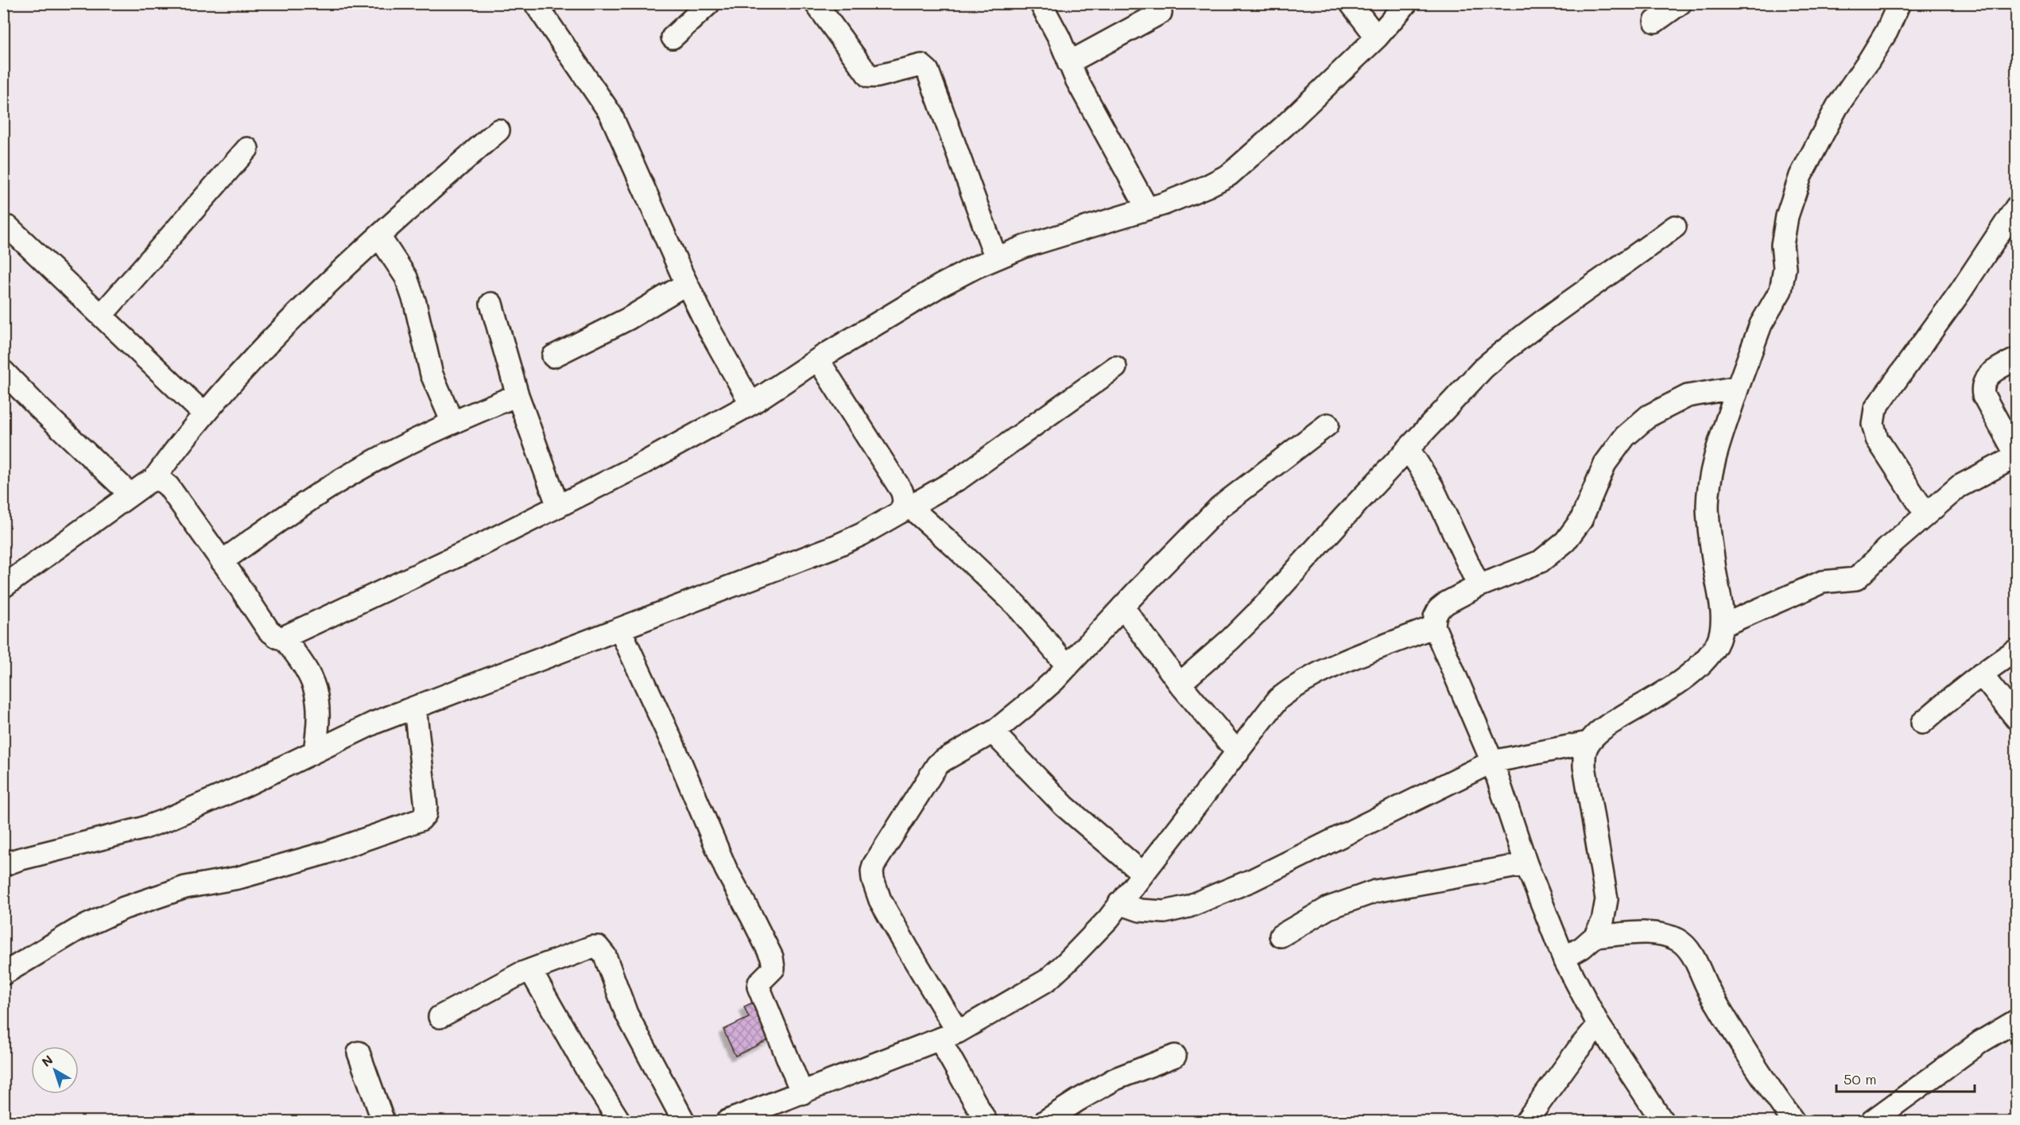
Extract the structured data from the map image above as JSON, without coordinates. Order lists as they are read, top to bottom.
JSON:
{
  "scale_bar": "50 m",
  "north": "top left"
}
